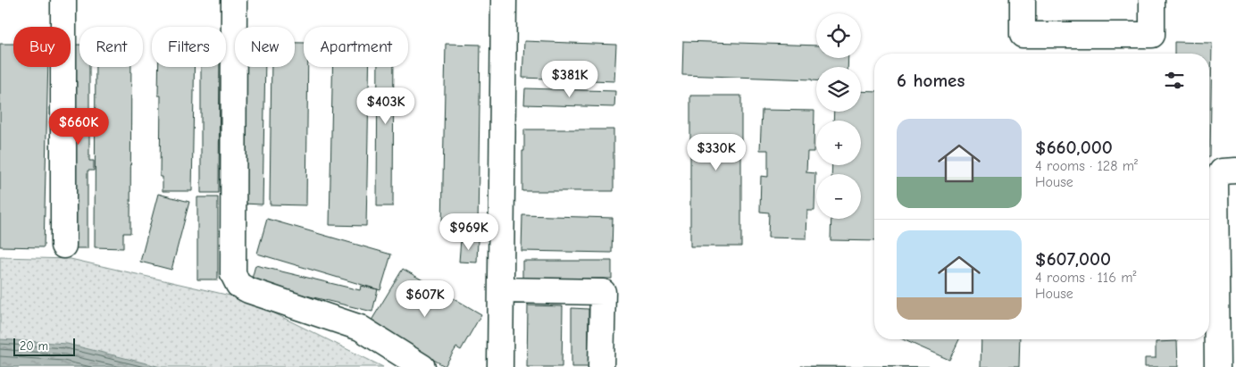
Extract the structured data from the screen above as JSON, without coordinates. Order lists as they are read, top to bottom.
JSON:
{
  "scale_bar": "20 m",
  "page": {
    "map_buttons": ["+", "−"],
    "chip": [
      "Buy",
      "Rent",
      "Filters",
      "New",
      "Apartment"
    ],
    "heading": "6 homes",
    "price": [
      "$381K",
      "$403K",
      "$660K",
      "$330K",
      "$969K",
      "$607K"
    ],
    "list": [
      {
        "name": "$660,000",
        "note": "4 rooms · 128 m² · House"
      },
      {
        "name": "$607,000",
        "note": "4 rooms · 116 m² · House"
      }
    ],
    "scale": "20 m"
  }
}
